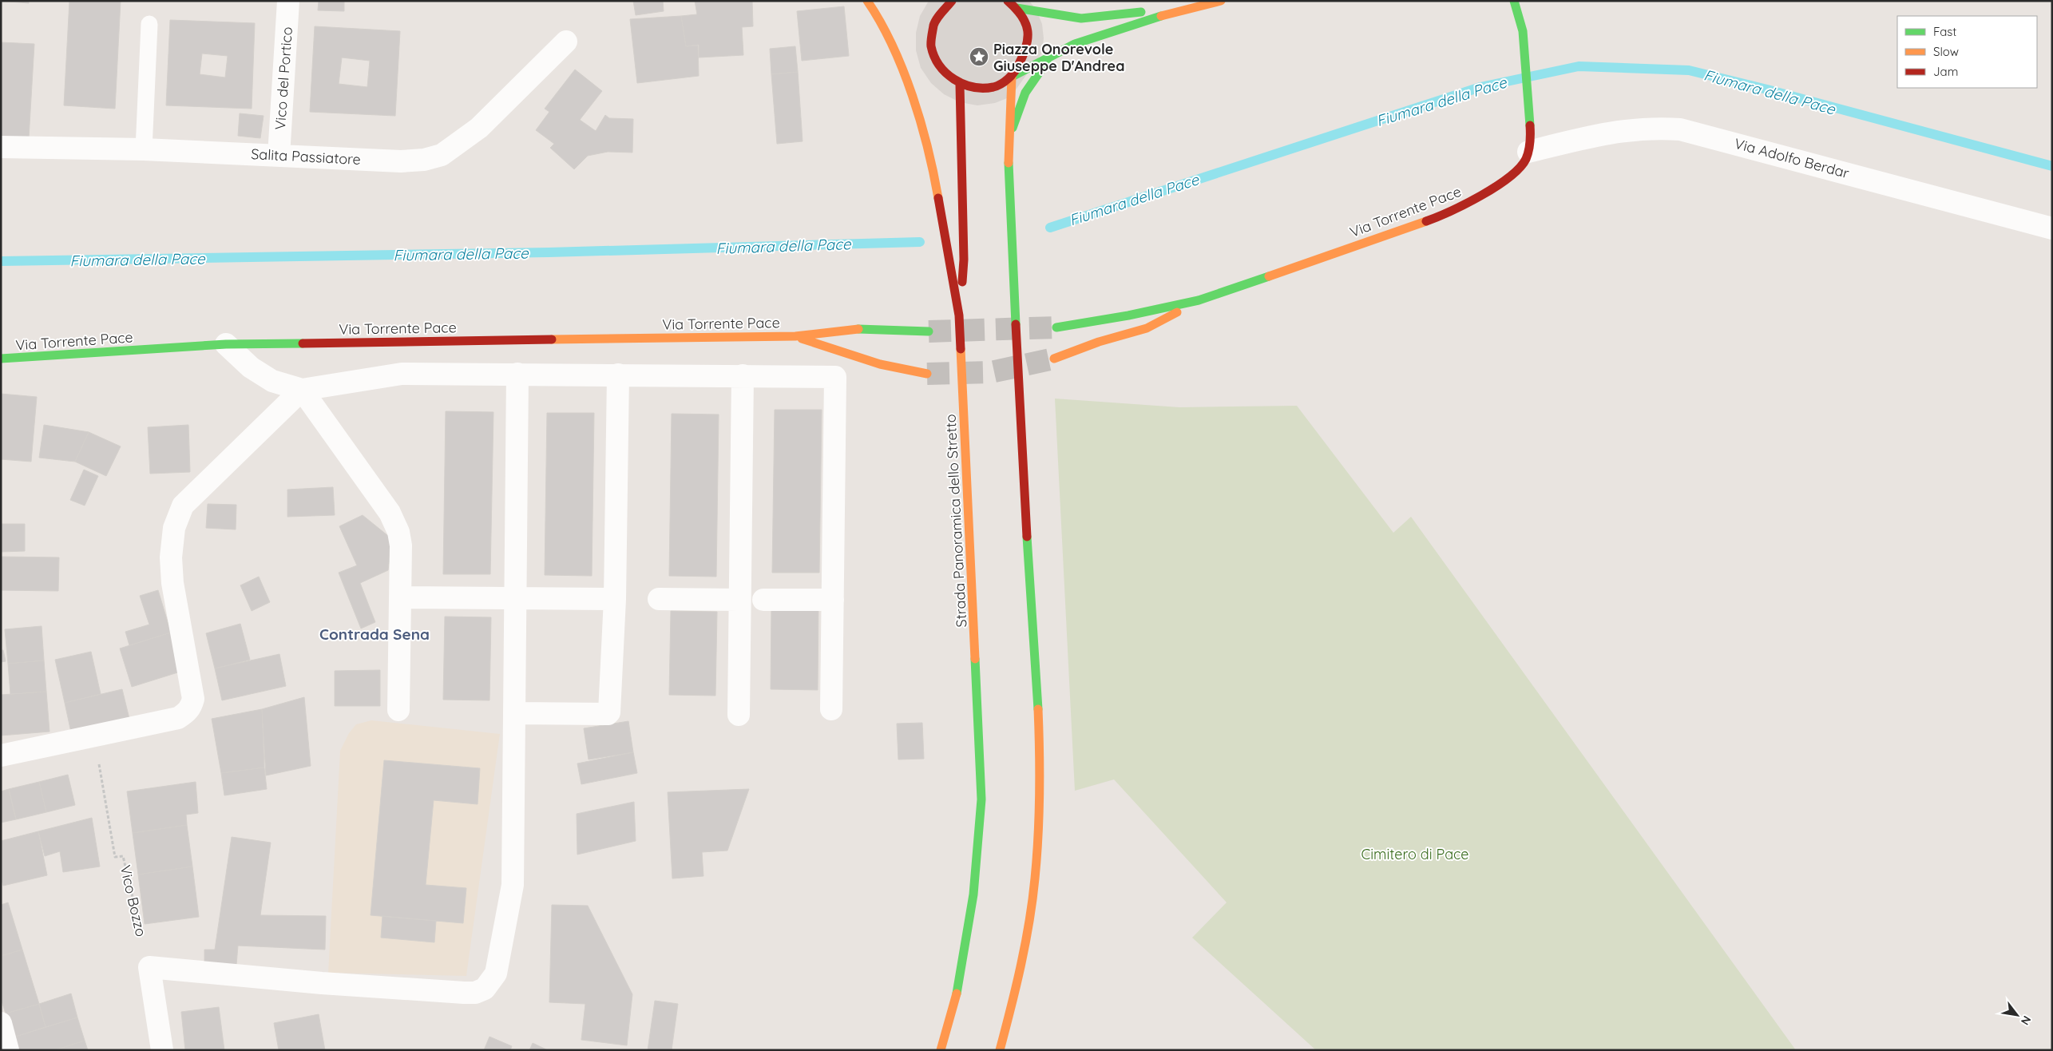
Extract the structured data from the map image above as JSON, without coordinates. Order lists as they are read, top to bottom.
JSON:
{
  "streets": {
    "main road": ["Via Torrente Pace", "Strada Panoramica dello Stretto"],
    "street": ["Vico del Portico", "Salita Passiatore", "Via Adolfo Berdar"],
    "path": ["Vico Bozzo"]
  },
  "crossings": [
    ["Vico del Portico", "Salita Passiatore"],
    ["Via Adolfo Berdar", "Via Torrente Pace"]
  ],
  "districts": ["Contrada Sena"],
  "water": ["Fiumara della Pace"],
  "parks": ["Cimitero di Pace"],
  "places": {
    "place": ["Piazza Onorevole Giuseppe D'Andrea"]
  },
  "legend": ["Fast", "Slow", "Jam"],
  "north": "bottom right"
}
